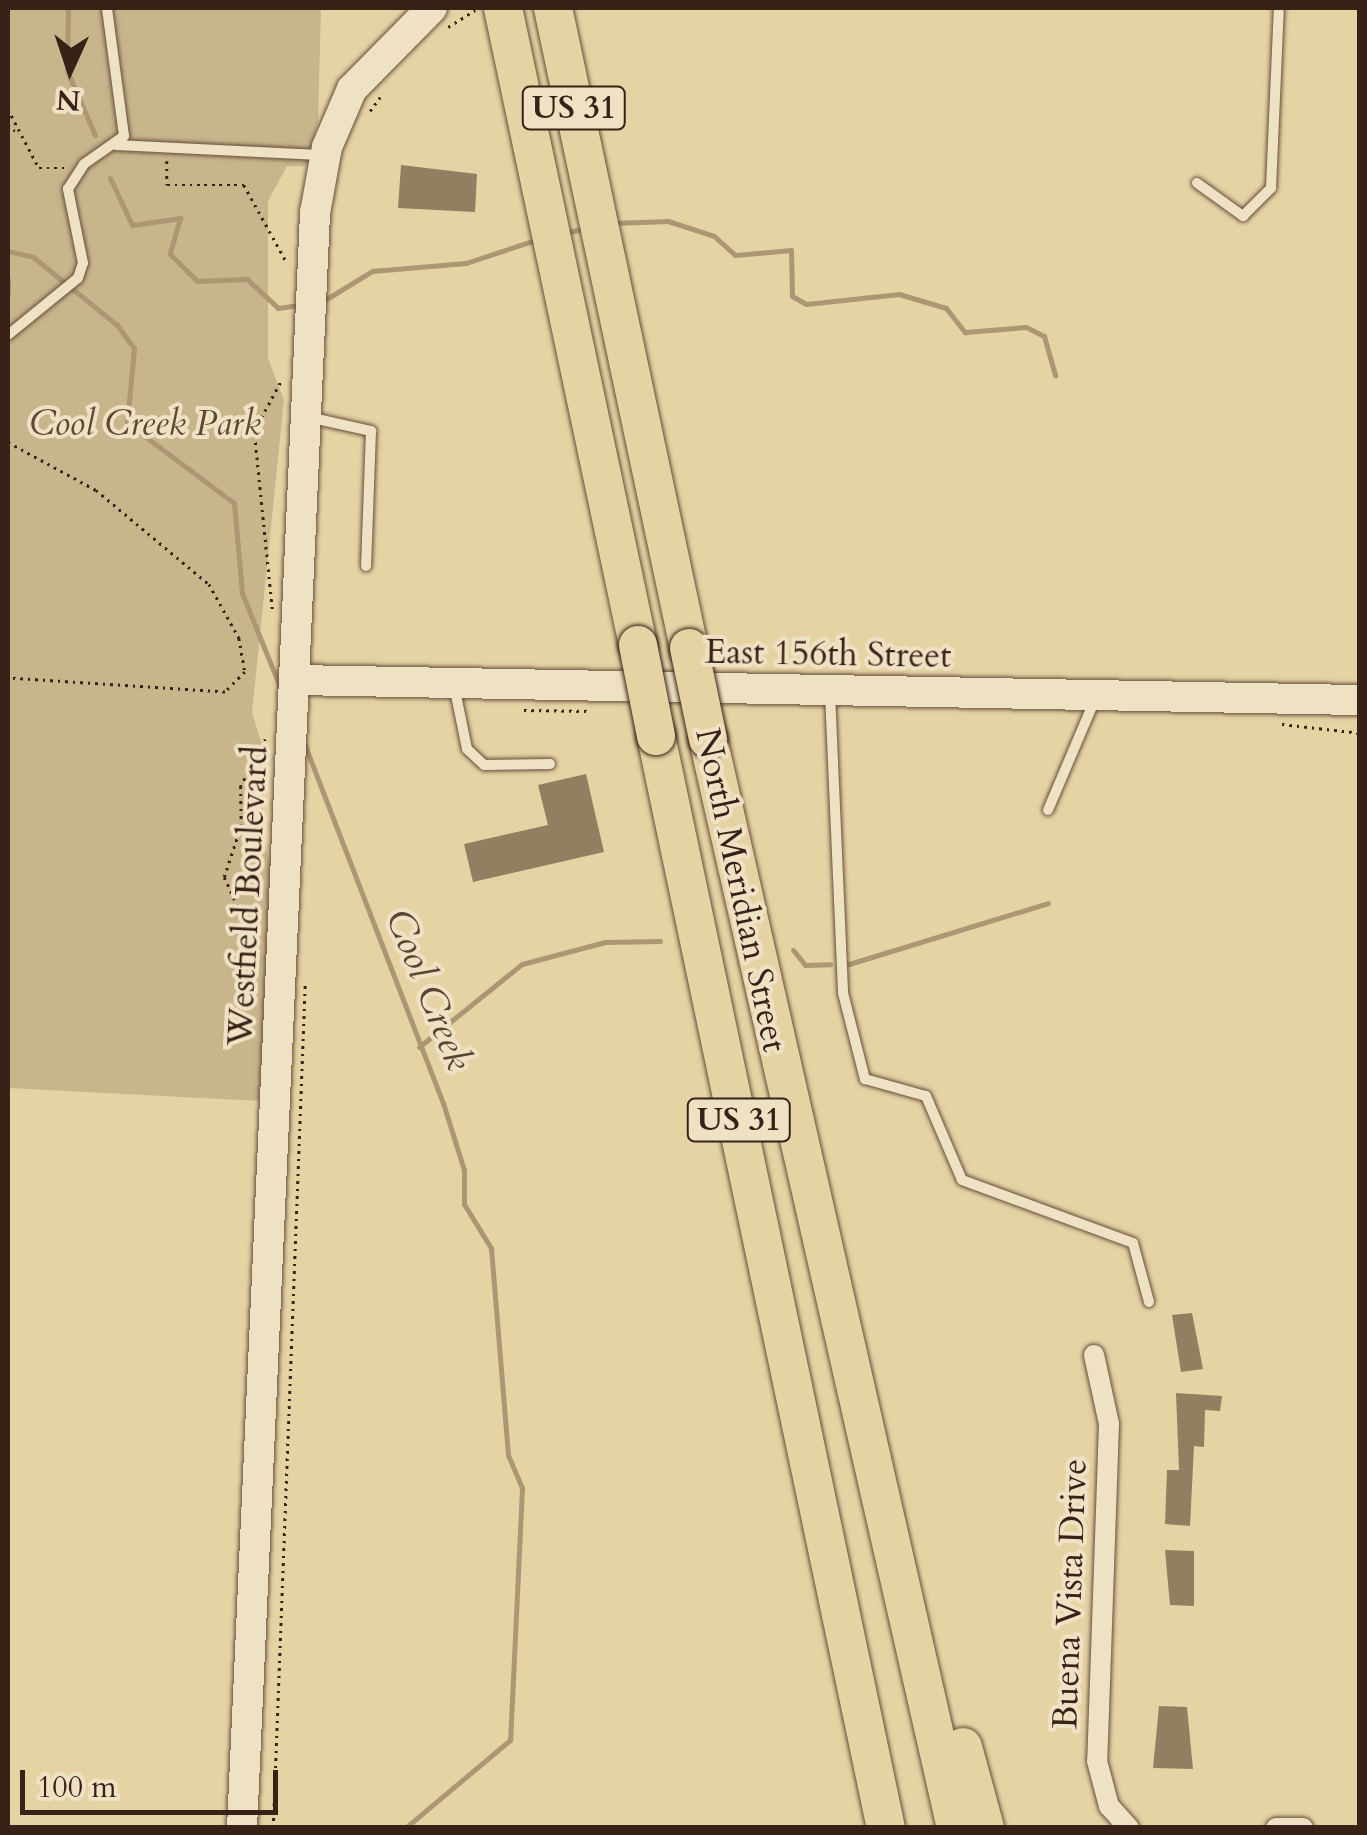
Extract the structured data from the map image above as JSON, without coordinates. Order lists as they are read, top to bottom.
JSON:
{
  "streets": {
    "highway": ["US 31", "North Meridian Street"],
    "street": ["East 156th Street", "Westfield Boulevard", "Buena Vista Drive"]
  },
  "crossings": [
    ["East 156th Street", "Westfield Boulevard"]
  ],
  "water": ["Cool Creek"],
  "parks": ["Cool Creek Park"],
  "scale_bar": "100 m",
  "north": "bottom"
}
